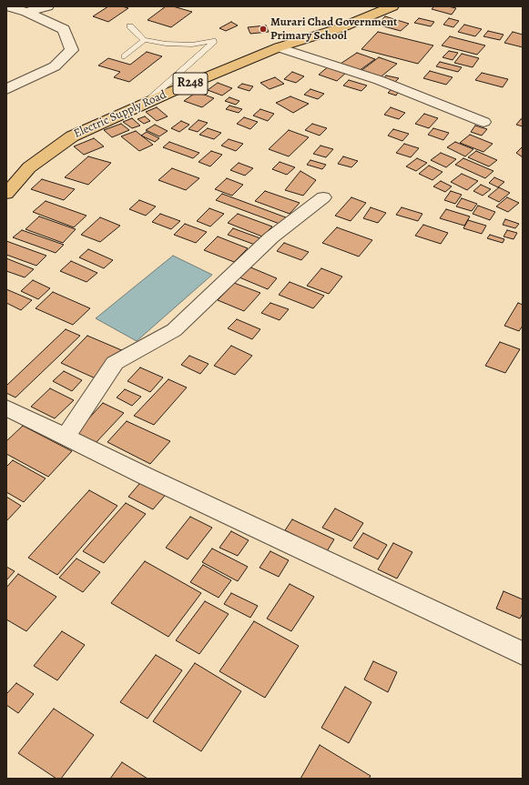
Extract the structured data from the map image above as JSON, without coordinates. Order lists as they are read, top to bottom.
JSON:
{
  "streets": {
    "main road": ["R248", "Electric Supply Road"]
  },
  "places": ["Murari Chad Government Primary School"]
}
